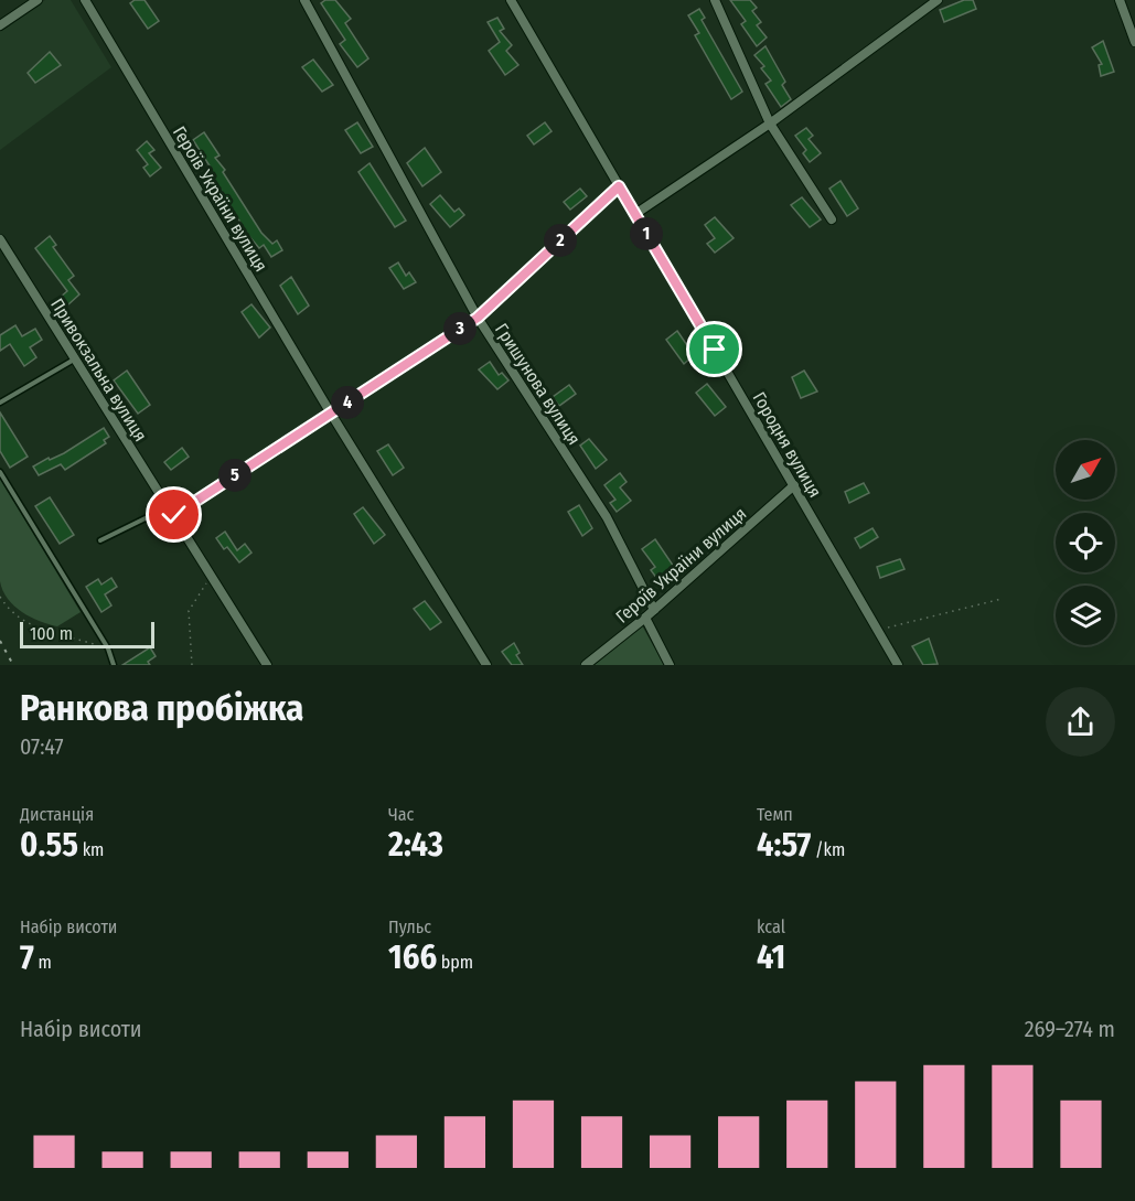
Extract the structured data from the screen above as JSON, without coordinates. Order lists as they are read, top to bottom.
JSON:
{
  "streets": {
    "street": [
      "Героїв України вулиця",
      "Привокзальна вулиця",
      "Гришунова вулиця",
      "Городня вулиця"
    ]
  },
  "crossings": [
    ["Героїв України вулиця", "Гришунова вулиця"],
    ["Героїв України вулиця", "Городня вулиця"]
  ],
  "scale_bar": "100 m",
  "north": "top right",
  "page": {
    "pins": [
      "1",
      "2",
      "3",
      "4",
      "5"
    ],
    "scale": "100 m",
    "heading": ["Ранкова пробіжка", "07:47"],
    "stats": [
      ["Дистанція", "0.55 km"],
      ["Час", "2:43"],
      ["Темп", "4:57 /km"],
      ["Набір висоти", "7 m"],
      ["Пульс", "166 bpm"],
      ["kcal", "41"]
    ],
    "chart": ["Набір висоти", "269–274 m"]
  }
}
